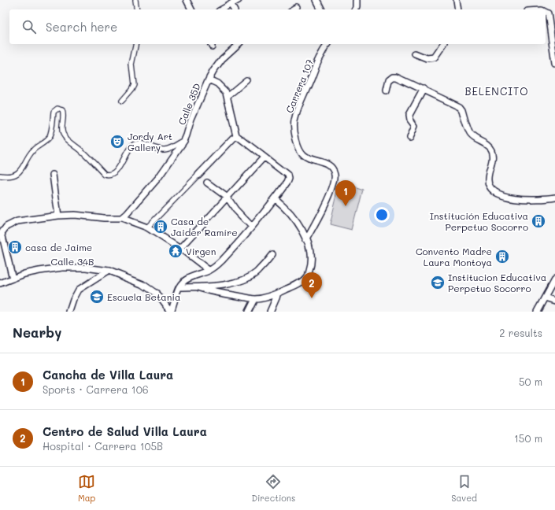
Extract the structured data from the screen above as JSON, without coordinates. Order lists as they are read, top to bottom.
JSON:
{
  "streets": {
    "street": ["Carrera 107", "Calle 35D", "Calle 34B"]
  },
  "districts": ["BELENCITO"],
  "places": {
    "theatre": ["Jordy Art Gallery"],
    "building": [
      "Institución Educativa Perpetuo Socorro",
      "Casa de Jaider Ramíre",
      "casa de Jaime",
      "Convento Madre Laura Montoya"
    ],
    "temple": ["Virgen"],
    "school or university": ["Institucion Educativa Perpetuo Socorro", "Escuela Betania"]
  },
  "page": {
    "search": "Search here",
    "pins": ["1", "2"],
    "heading": ["Nearby", "2 results"],
    "list": [
      {
        "mark": "1",
        "name": "Cancha de Villa Laura",
        "note": "Sports · Carrera 106",
        "value": "50 m"
      },
      {
        "mark": "2",
        "name": "Centro de Salud Villa Laura",
        "note": "Hospital · Carrera 105B",
        "value": "150 m"
      }
    ],
    "nav": ["Map", "Directions", "Saved"]
  }
}
